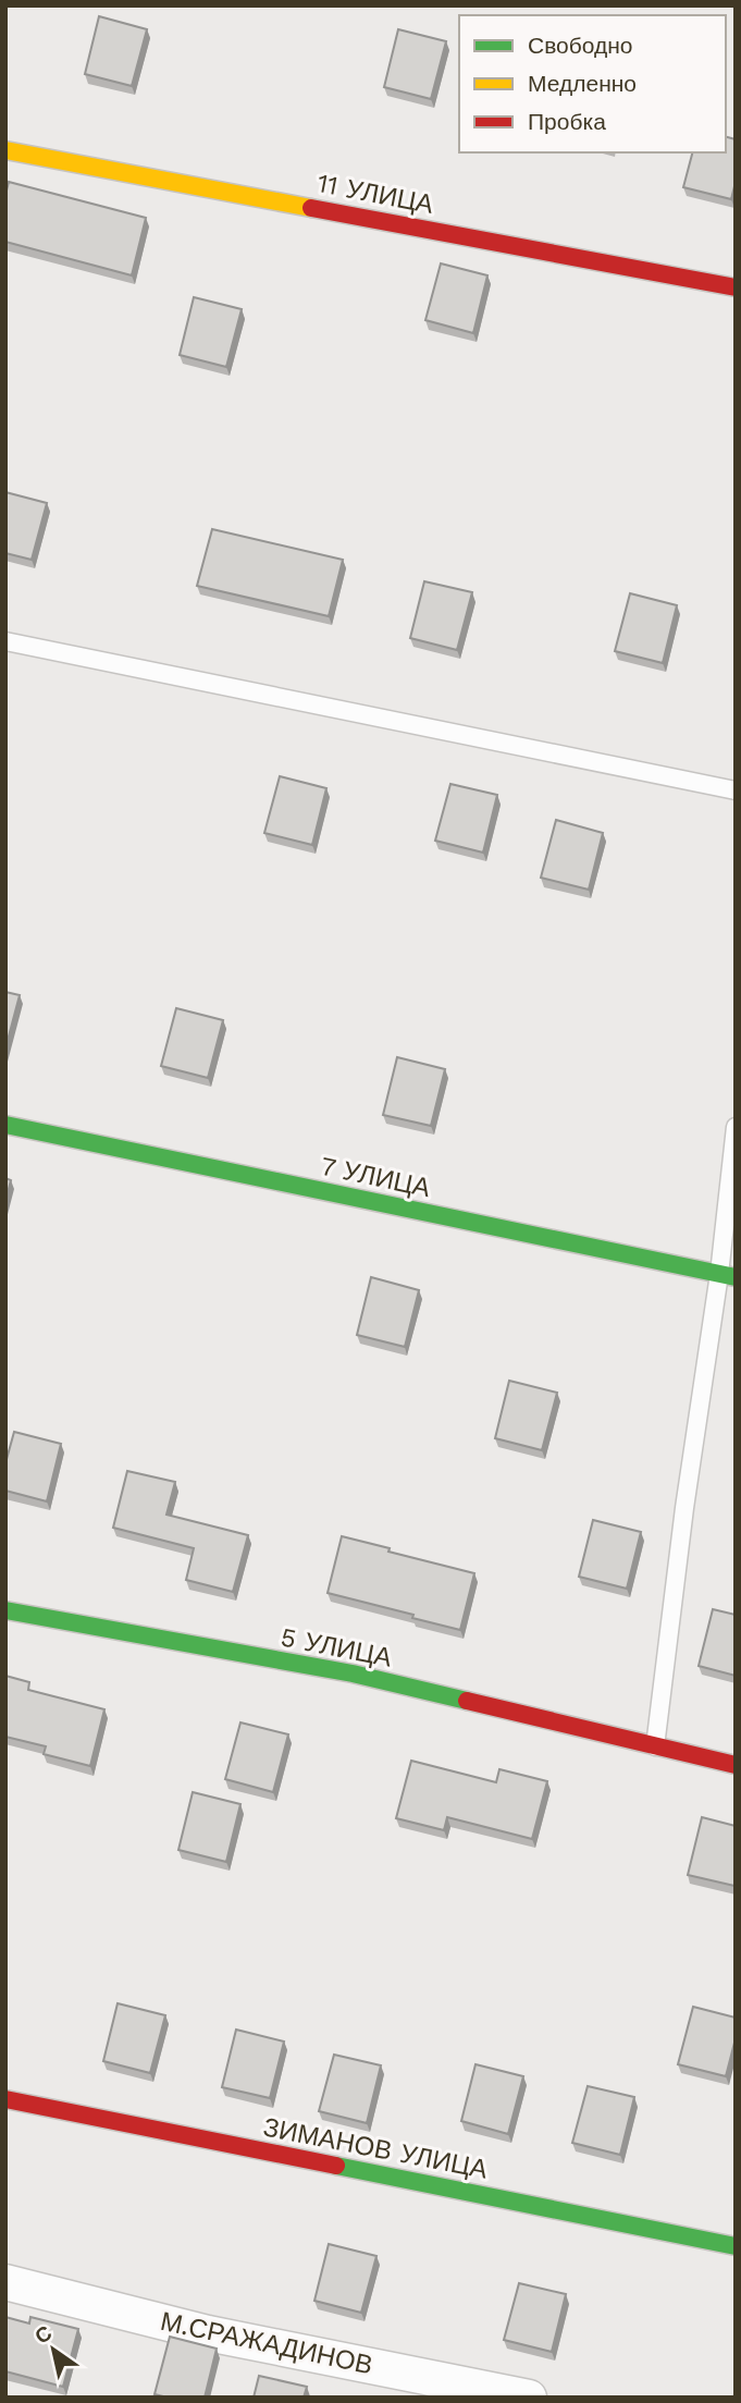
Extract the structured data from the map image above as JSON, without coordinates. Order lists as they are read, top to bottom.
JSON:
{
  "streets": {
    "street": [
      "11 УЛИЦА",
      "7 УЛИЦА",
      "5 УЛИЦА",
      "ЗИМАНОВ УЛИЦА",
      "М.СРАЖАДИНОВ"
    ]
  },
  "legend": ["Свободно", "Медленно", "Пробка"],
  "north": "top left"
}
